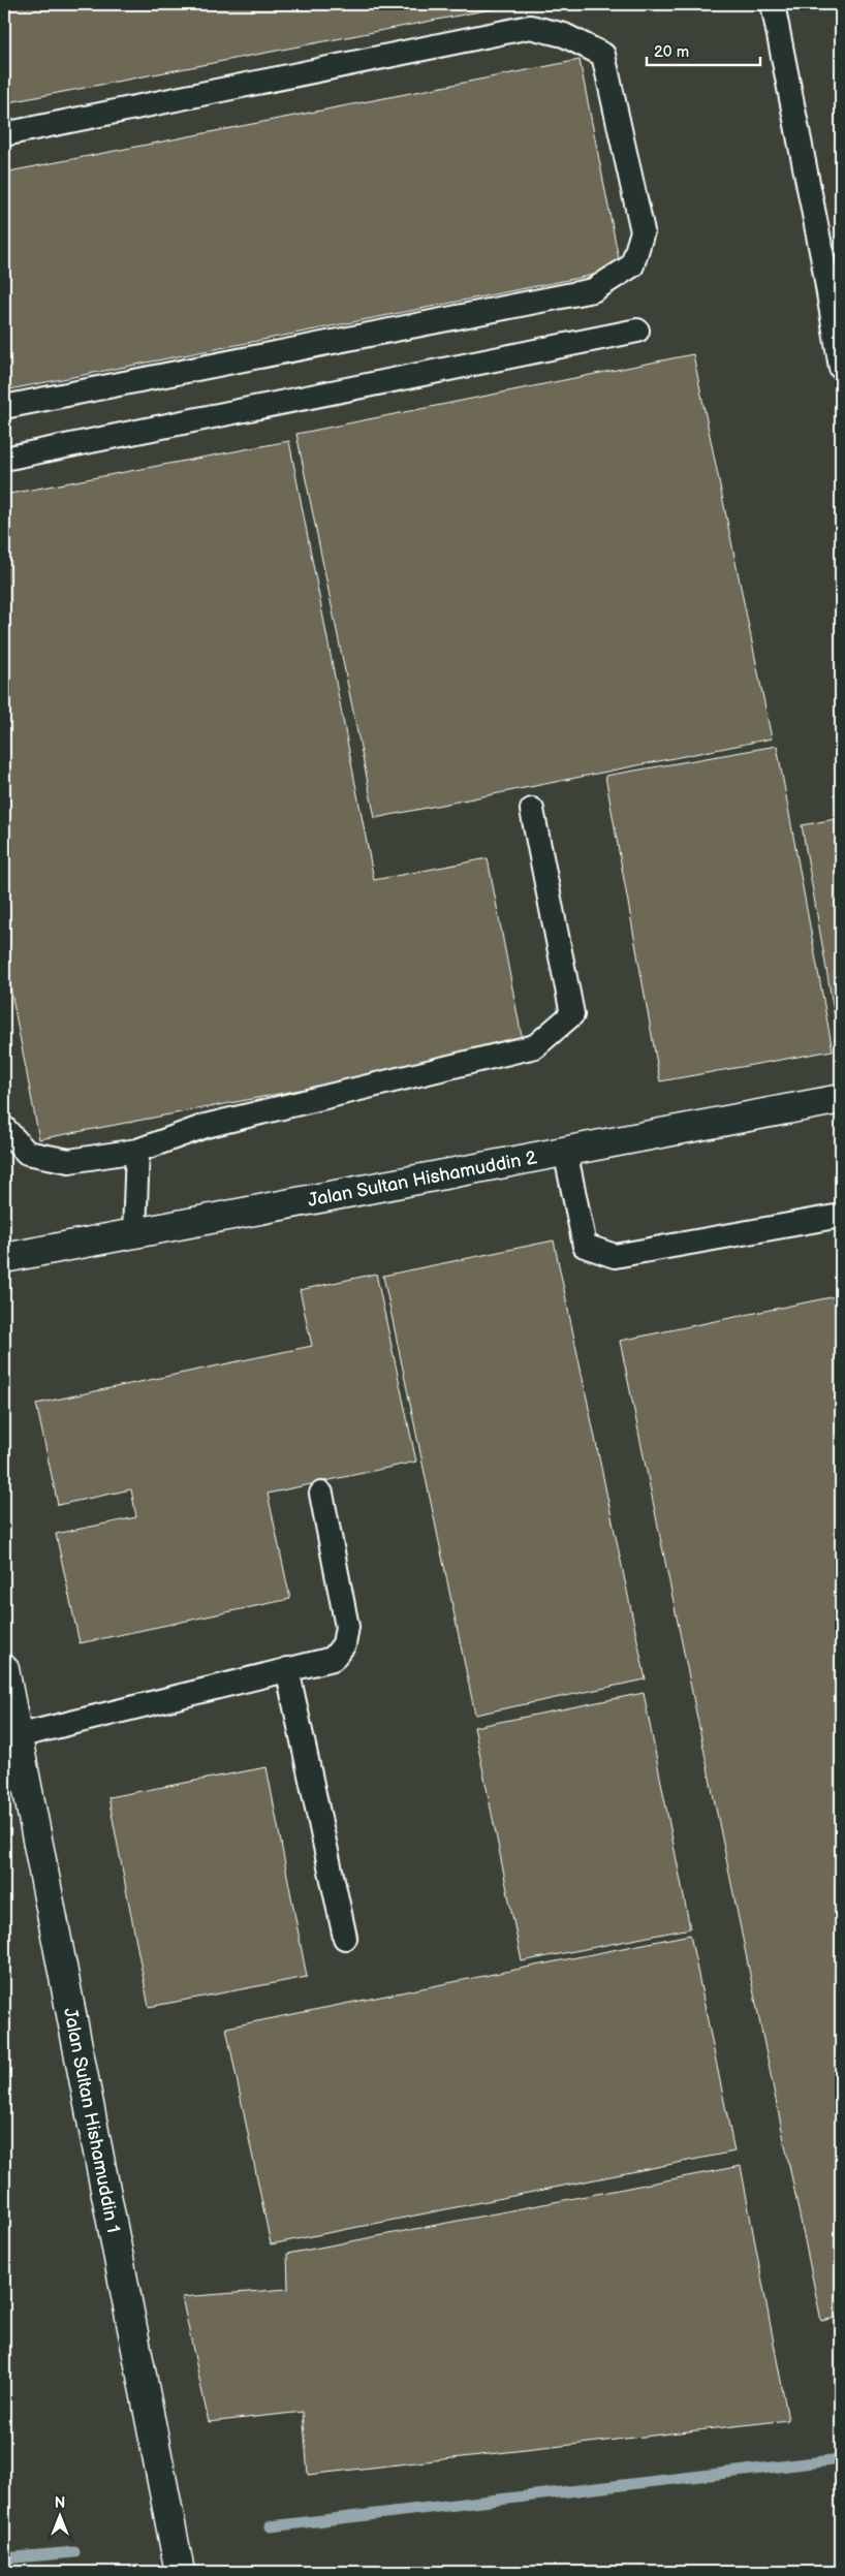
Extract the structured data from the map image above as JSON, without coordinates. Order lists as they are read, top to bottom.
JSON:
{
  "streets": {
    "street": ["Jalan Sultan Hishamuddin 2", "Jalan Sultan Hishamuddin 1"]
  },
  "scale_bar": "20 m",
  "north": "top"
}
